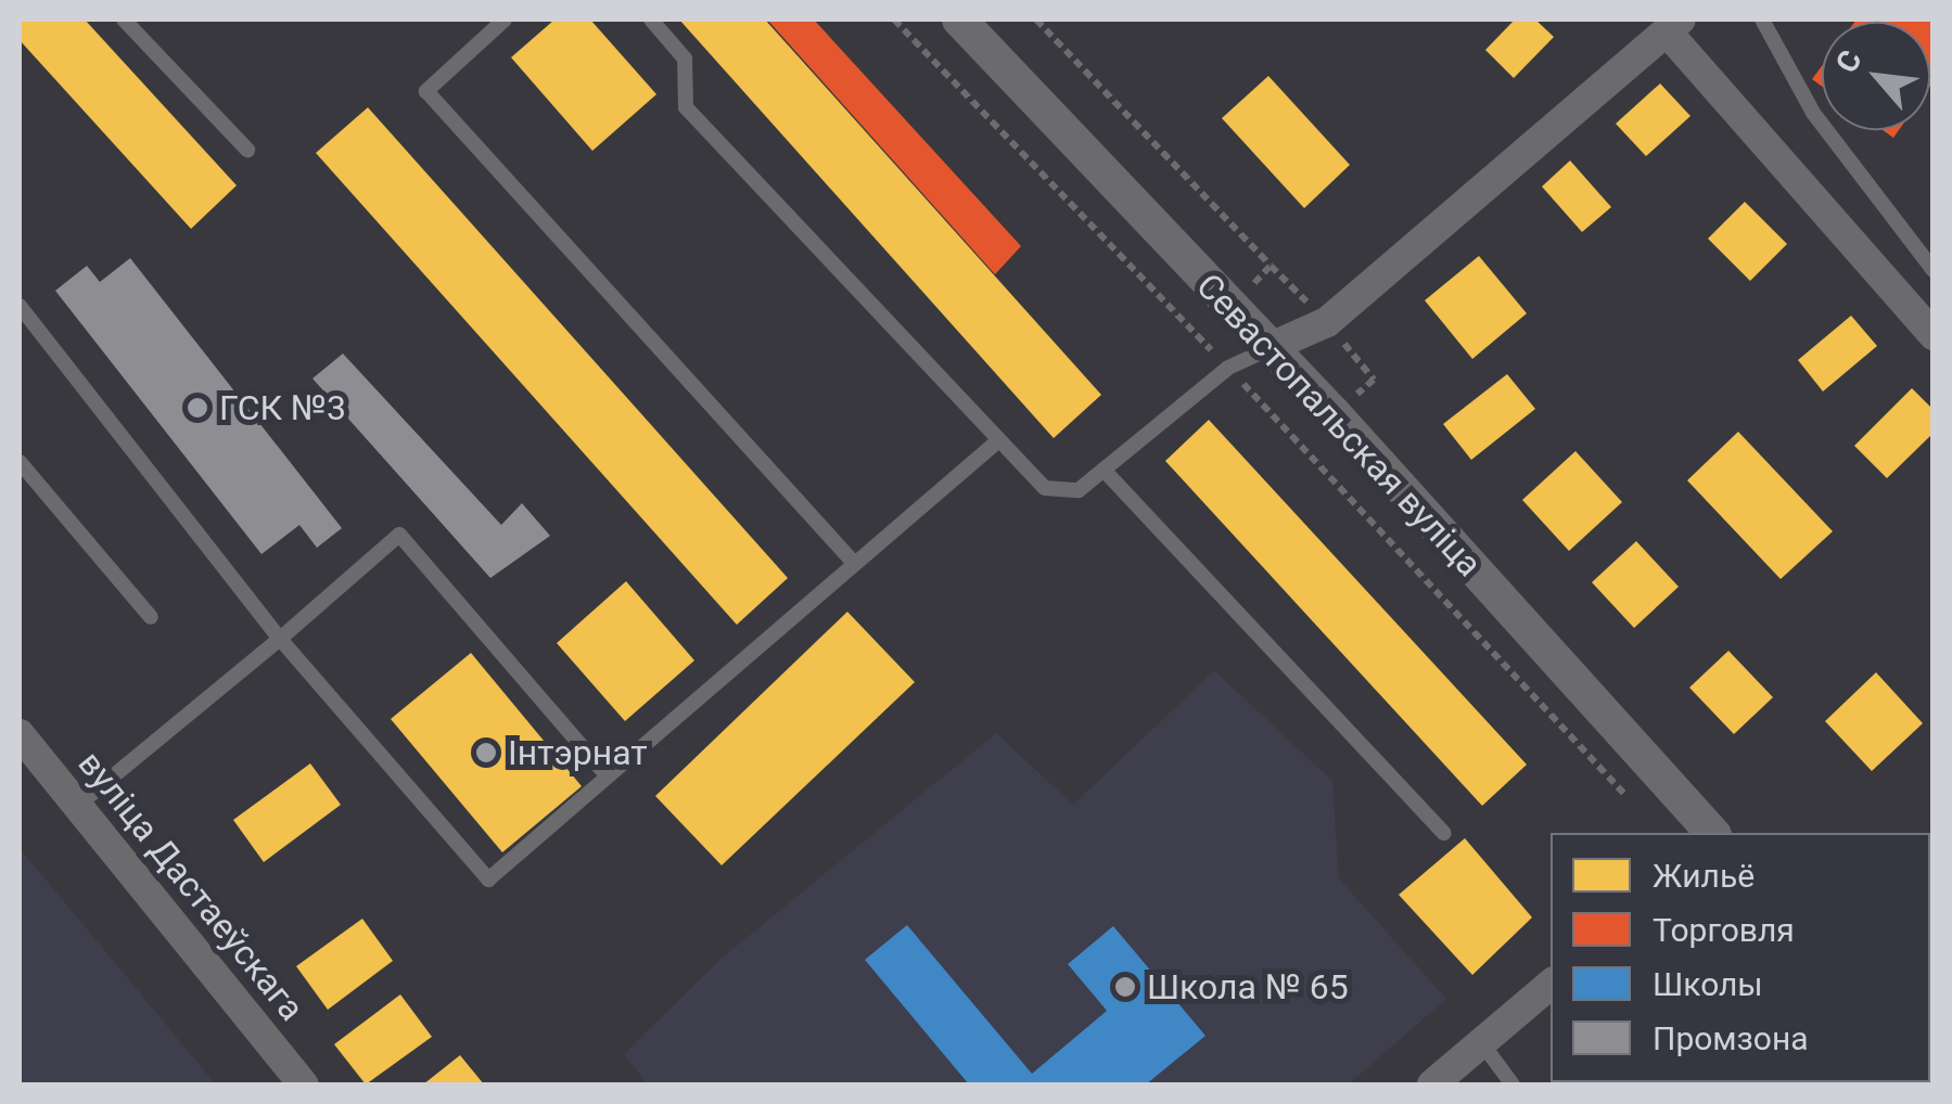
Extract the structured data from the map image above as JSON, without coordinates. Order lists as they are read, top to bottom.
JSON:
{
  "streets": {
    "street": ["Севастопальская вуліца", "вуліца Дастаеўскага"]
  },
  "places": ["ГСК №3", "Інтэрнат", "Школа № 65"],
  "legend": [
    "Жильё",
    "Торговля",
    "Школы",
    "Промзона"
  ],
  "north": "top left"
}
